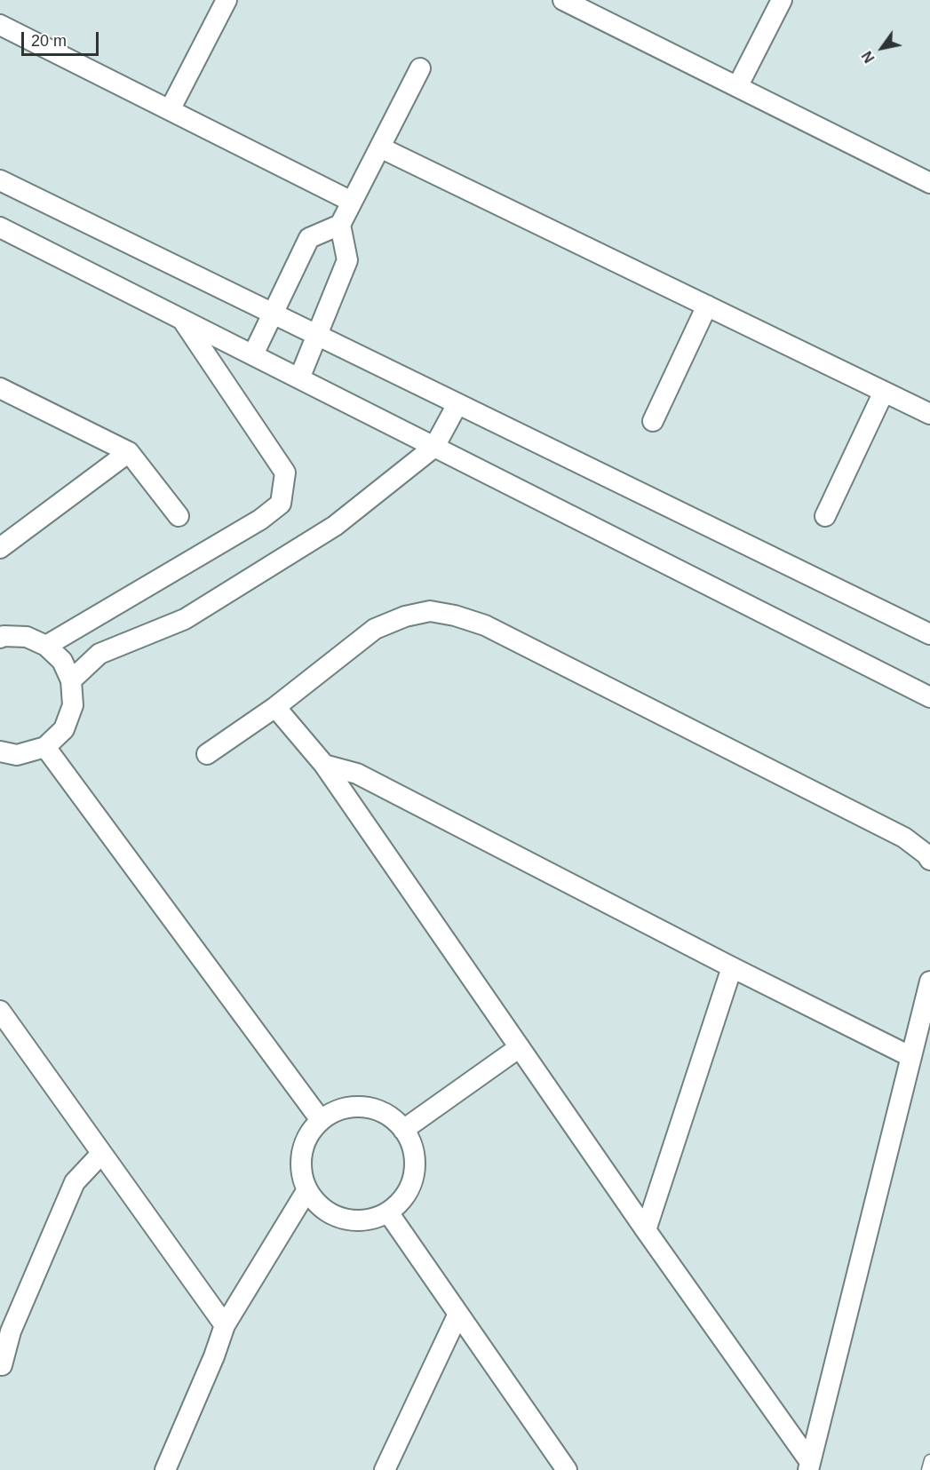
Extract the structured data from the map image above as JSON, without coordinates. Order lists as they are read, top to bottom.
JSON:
{
  "scale_bar": "20 m",
  "north": "bottom left"
}
